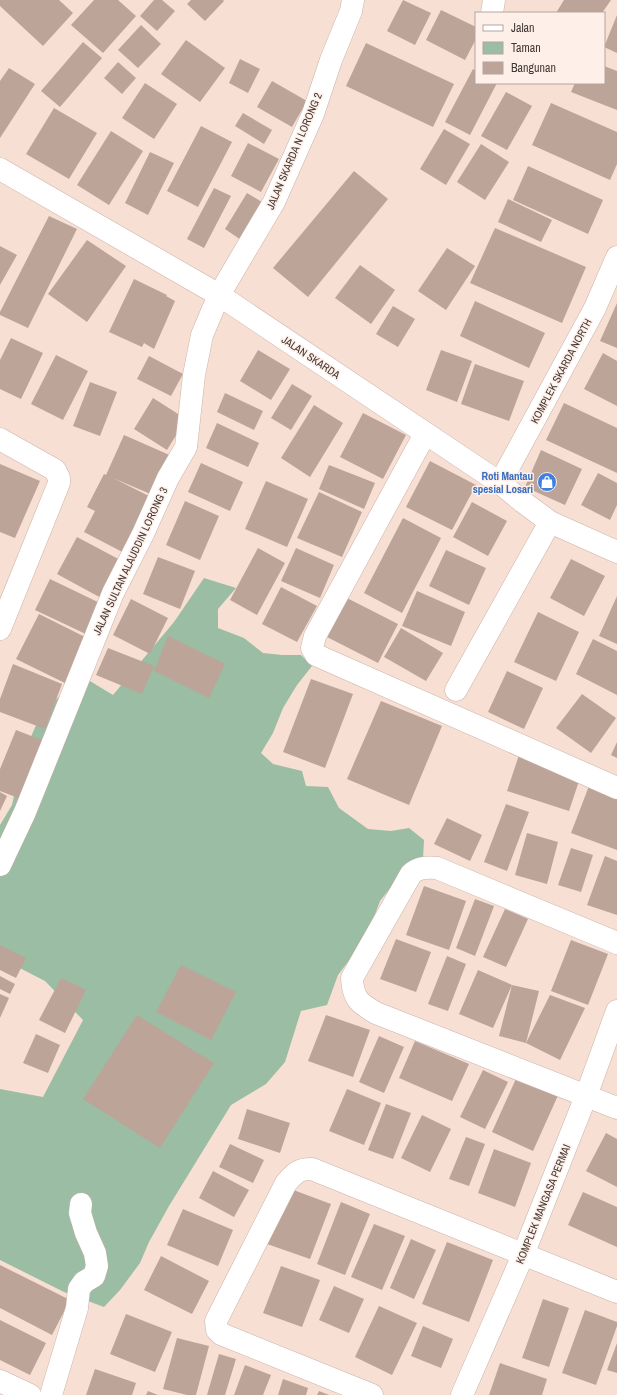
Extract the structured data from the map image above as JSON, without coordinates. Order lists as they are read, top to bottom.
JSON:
{
  "streets": {
    "street": [
      "JALAN SKARDA N LORONG 2",
      "JALAN SKARDA",
      "KOMPLEK SKARDA NORTH",
      "JALAN SULTAN ALAUDDIN LORONG 3",
      "KOMPLEK MANGASA PERMAI"
    ]
  },
  "crossings": [
    ["JALAN SKARDA N LORONG 2", "JALAN SKARDA"],
    ["JALAN SKARDA N LORONG 2", "JALAN SULTAN ALAUDDIN LORONG 3"],
    ["JALAN SKARDA", "KOMPLEK SKARDA NORTH"],
    ["JALAN SKARDA", "JALAN SULTAN ALAUDDIN LORONG 3"]
  ],
  "places": {
    "shop": ["Roti Mantau spesial Losari"]
  },
  "legend": ["Jalan", "Taman", "Bangunan"]
}
